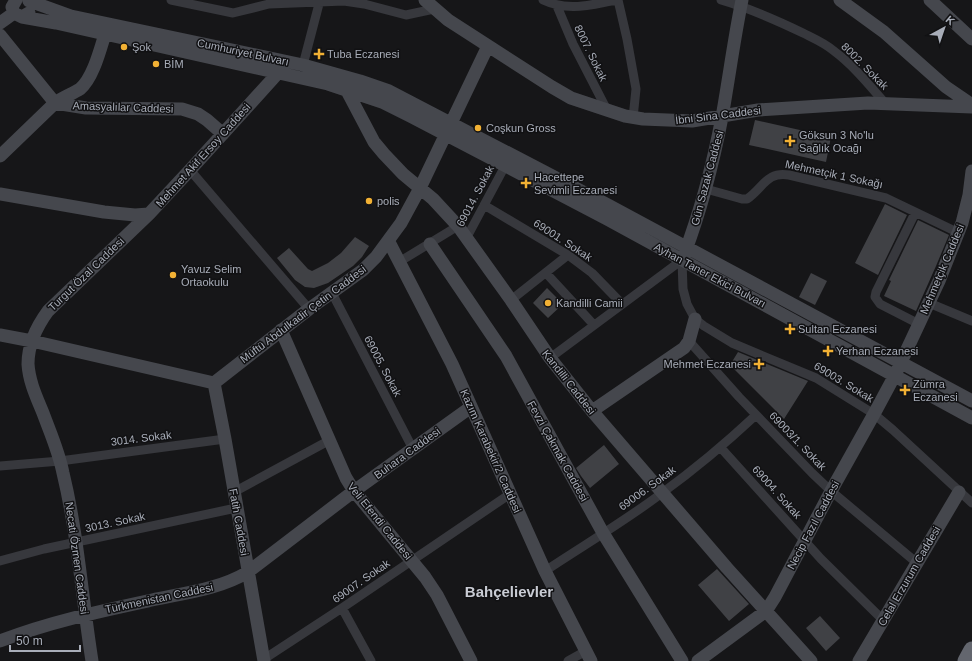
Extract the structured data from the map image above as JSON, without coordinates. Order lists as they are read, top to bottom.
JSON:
{
  "streets": {
    "street": [
      "Cumhuriyet Bulvarı",
      "8007. Sokak",
      "8002. Sokak",
      "Amasyalılar Caddesi",
      "İbni Sina Caddesi",
      "Mehmet Akif Ersoy Caddesi",
      "Mehmetçik 1 Sokağı",
      "Gün Sazak Caddesi",
      "69014. Sokak",
      "69001. Sokak",
      "Mehmetçik Caddesi",
      "Turgut Özal Caddesi",
      "Ayhan Taner Ekici Bulvarı",
      "Müftü Abdulkadir Çetin Caddesi",
      "69005. Sokak",
      "Kandilli Caddesi",
      "69003. Sokak",
      "3014. Sokak",
      "69003/1. Sokak",
      "Kazım Karabekir/2 Caddesi",
      "Fevzi Çakmak Caddesi",
      "Buhara Caddesi",
      "69006. Sokak",
      "69004. Sokak",
      "Veli Efendi Caddesi",
      "3013. Sokak",
      "Fatih Caddesi",
      "Necip Fazıl Caddesi",
      "Necati Özmen Caddesi",
      "Celal Erzurum Caddesi",
      "69007. Sokak",
      "Türkmenistan Caddesi"
    ]
  },
  "crossings": [
    ["Cumhuriyet Bulvarı", "Mehmet Akif Ersoy Caddesi"],
    ["Cumhuriyet Bulvarı", "Ayhan Taner Ekici Bulvarı"],
    ["Cumhuriyet Bulvarı", "Müftü Abdulkadir Çetin Caddesi"],
    ["Cumhuriyet Bulvarı", "Kandilli Caddesi"],
    ["8007. Sokak", "İbni Sina Caddesi"],
    ["8002. Sokak", "İbni Sina Caddesi"],
    ["8002. Sokak", "Gün Sazak Caddesi"],
    ["Amasyalılar Caddesi", "Mehmet Akif Ersoy Caddesi"],
    ["İbni Sina Caddesi", "Gün Sazak Caddesi"],
    ["İbni Sina Caddesi", "Müftü Abdulkadir Çetin Caddesi"],
    ["Mehmet Akif Ersoy Caddesi", "Turgut Özal Caddesi"],
    ["Mehmetçik 1 Sokağı", "Gün Sazak Caddesi"],
    ["Mehmetçik 1 Sokağı", "Mehmetçik Caddesi"],
    ["Gün Sazak Caddesi", "Ayhan Taner Ekici Bulvarı"],
    ["Gün Sazak Caddesi", "69003. Sokak"],
    ["69014. Sokak", "69001. Sokak"],
    ["69014. Sokak", "Ayhan Taner Ekici Bulvarı"],
    ["69014. Sokak", "Kandilli Caddesi"],
    ["Mehmetçik Caddesi", "Ayhan Taner Ekici Bulvarı"],
    ["Mehmetçik Caddesi", "Necip Fazıl Caddesi"],
    ["Turgut Özal Caddesi", "Necati Özmen Caddesi"],
    ["Ayhan Taner Ekici Bulvarı", "Müftü Abdulkadir Çetin Caddesi"],
    ["Ayhan Taner Ekici Bulvarı", "69003. Sokak"],
    ["Ayhan Taner Ekici Bulvarı", "Necip Fazıl Caddesi"],
    ["Müftü Abdulkadir Çetin Caddesi", "69005. Sokak"],
    ["Müftü Abdulkadir Çetin Caddesi", "Kandilli Caddesi"],
    ["Müftü Abdulkadir Çetin Caddesi", "Kazım Karabekir/2 Caddesi"],
    ["Müftü Abdulkadir Çetin Caddesi", "Veli Efendi Caddesi"],
    ["Müftü Abdulkadir Çetin Caddesi", "Fatih Caddesi"],
    ["69005. Sokak", "Buhara Caddesi"],
    ["Kandilli Caddesi", "69006. Sokak"],
    ["Kandilli Caddesi", "Necip Fazıl Caddesi"],
    ["69003. Sokak", "Necip Fazıl Caddesi"],
    ["69003. Sokak", "Celal Erzurum Caddesi"],
    ["3014. Sokak", "Fatih Caddesi"],
    ["3014. Sokak", "Necati Özmen Caddesi"],
    ["69003/1. Sokak", "69006. Sokak"],
    ["69003/1. Sokak", "Necip Fazıl Caddesi"],
    ["69003/1. Sokak", "Celal Erzurum Caddesi"],
    ["Kazım Karabekir/2 Caddesi", "Buhara Caddesi"],
    ["Kazım Karabekir/2 Caddesi", "69006. Sokak"],
    ["Kazım Karabekir/2 Caddesi", "69007. Sokak"],
    ["Fevzi Çakmak Caddesi", "69006. Sokak"],
    ["Buhara Caddesi", "Veli Efendi Caddesi"],
    ["Buhara Caddesi", "Fatih Caddesi"],
    ["Buhara Caddesi", "Türkmenistan Caddesi"],
    ["69006. Sokak", "69004. Sokak"],
    ["69004. Sokak", "Necip Fazıl Caddesi"],
    ["69004. Sokak", "Celal Erzurum Caddesi"],
    ["Veli Efendi Caddesi", "69007. Sokak"],
    ["3013. Sokak", "Fatih Caddesi"],
    ["3013. Sokak", "Necati Özmen Caddesi"],
    ["Fatih Caddesi", "69007. Sokak"],
    ["Fatih Caddesi", "Türkmenistan Caddesi"],
    ["Necati Özmen Caddesi", "Türkmenistan Caddesi"]
  ],
  "districts": ["Bahçelievler"],
  "places": {
    "other": [
      "Şok",
      "BİM",
      "Coşkun Gross",
      "polis",
      "Yavuz Selim Ortaokulu",
      "Kandilli Camii"
    ],
    "health": [
      "Tuba Eczanesi",
      "Göksun 3 No'lu Sağlık Ocağı",
      "Hacettepe Sevimli Eczanesi",
      "Sultan Eczanesi",
      "Yerhan Eczanesi",
      "Mehmet Eczanesi",
      "Zümra Eczanesi"
    ]
  },
  "scale_bar": "50 m",
  "north": "top right"
}
